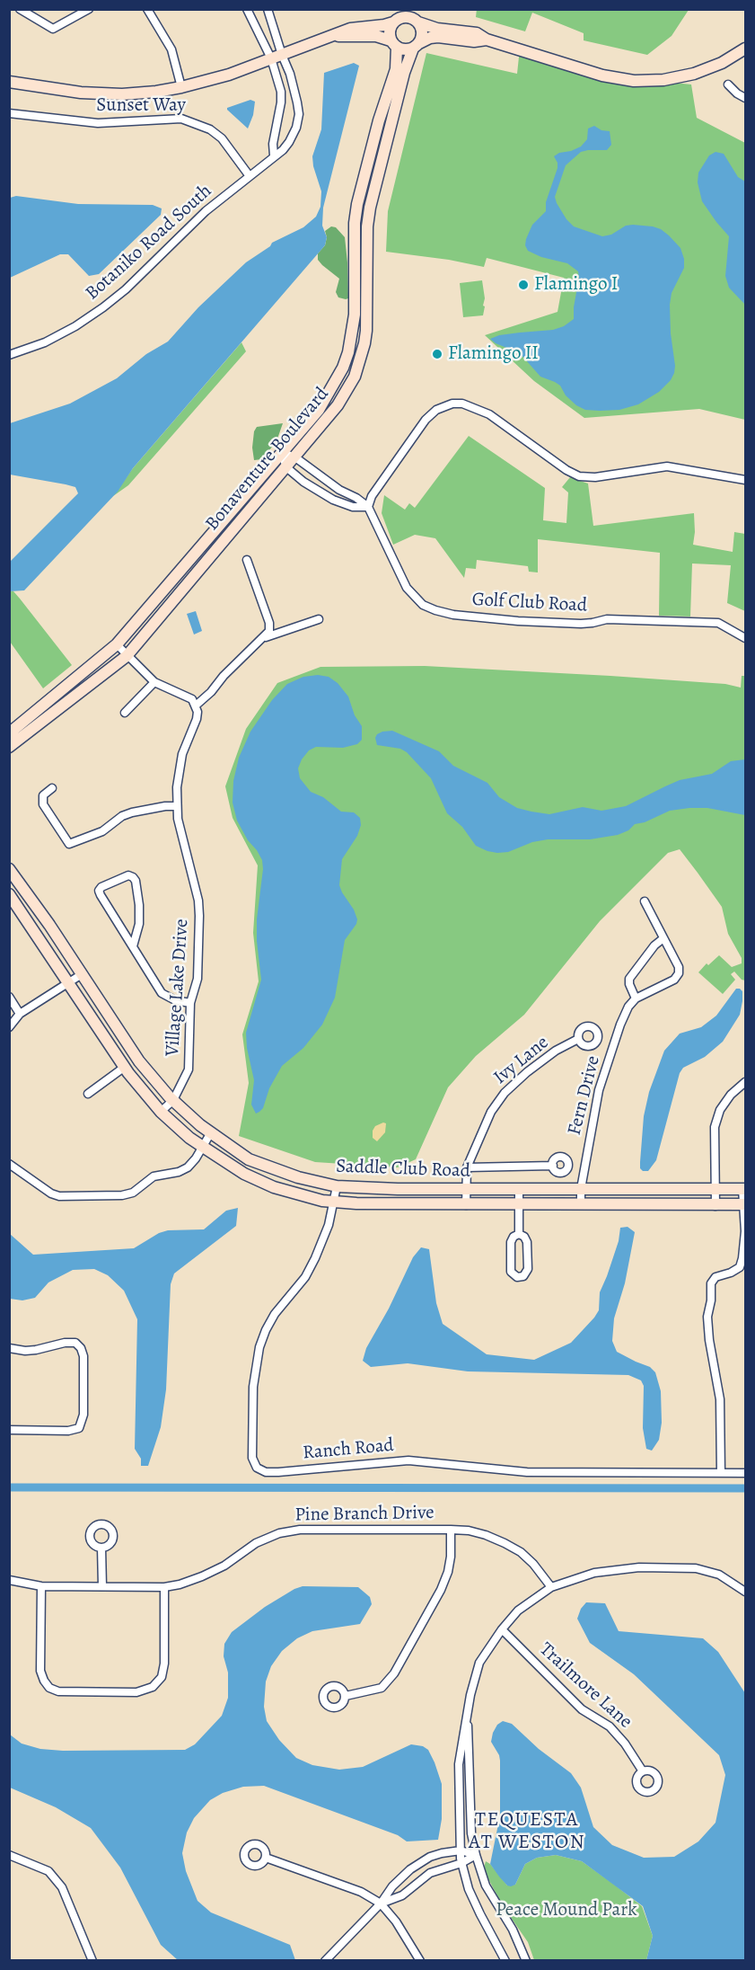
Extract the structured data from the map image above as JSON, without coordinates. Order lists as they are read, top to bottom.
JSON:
{
  "streets": {
    "street": [
      "Sunset Way",
      "Botaniko Road South",
      "Bonaventure Boulevard",
      "Golf Club Road",
      "Village Lake Drive",
      "Ivy Lane",
      "Fern Drive",
      "Saddle Club Road",
      "Ranch Road",
      "Pine Branch Drive",
      "Trailmore Lane"
    ]
  },
  "crossings": [
    ["Sunset Way", "Botaniko Road South"],
    ["Village Lake Drive", "Saddle Club Road"],
    ["Ivy Lane", "Saddle Club Road"],
    ["Fern Drive", "Saddle Club Road"],
    ["Saddle Club Road", "Ranch Road"]
  ],
  "districts": ["TEQUESTA AT WESTON"],
  "parks": ["Peace Mound Park"],
  "places": ["Flamingo I", "Flamingo II"]
}
